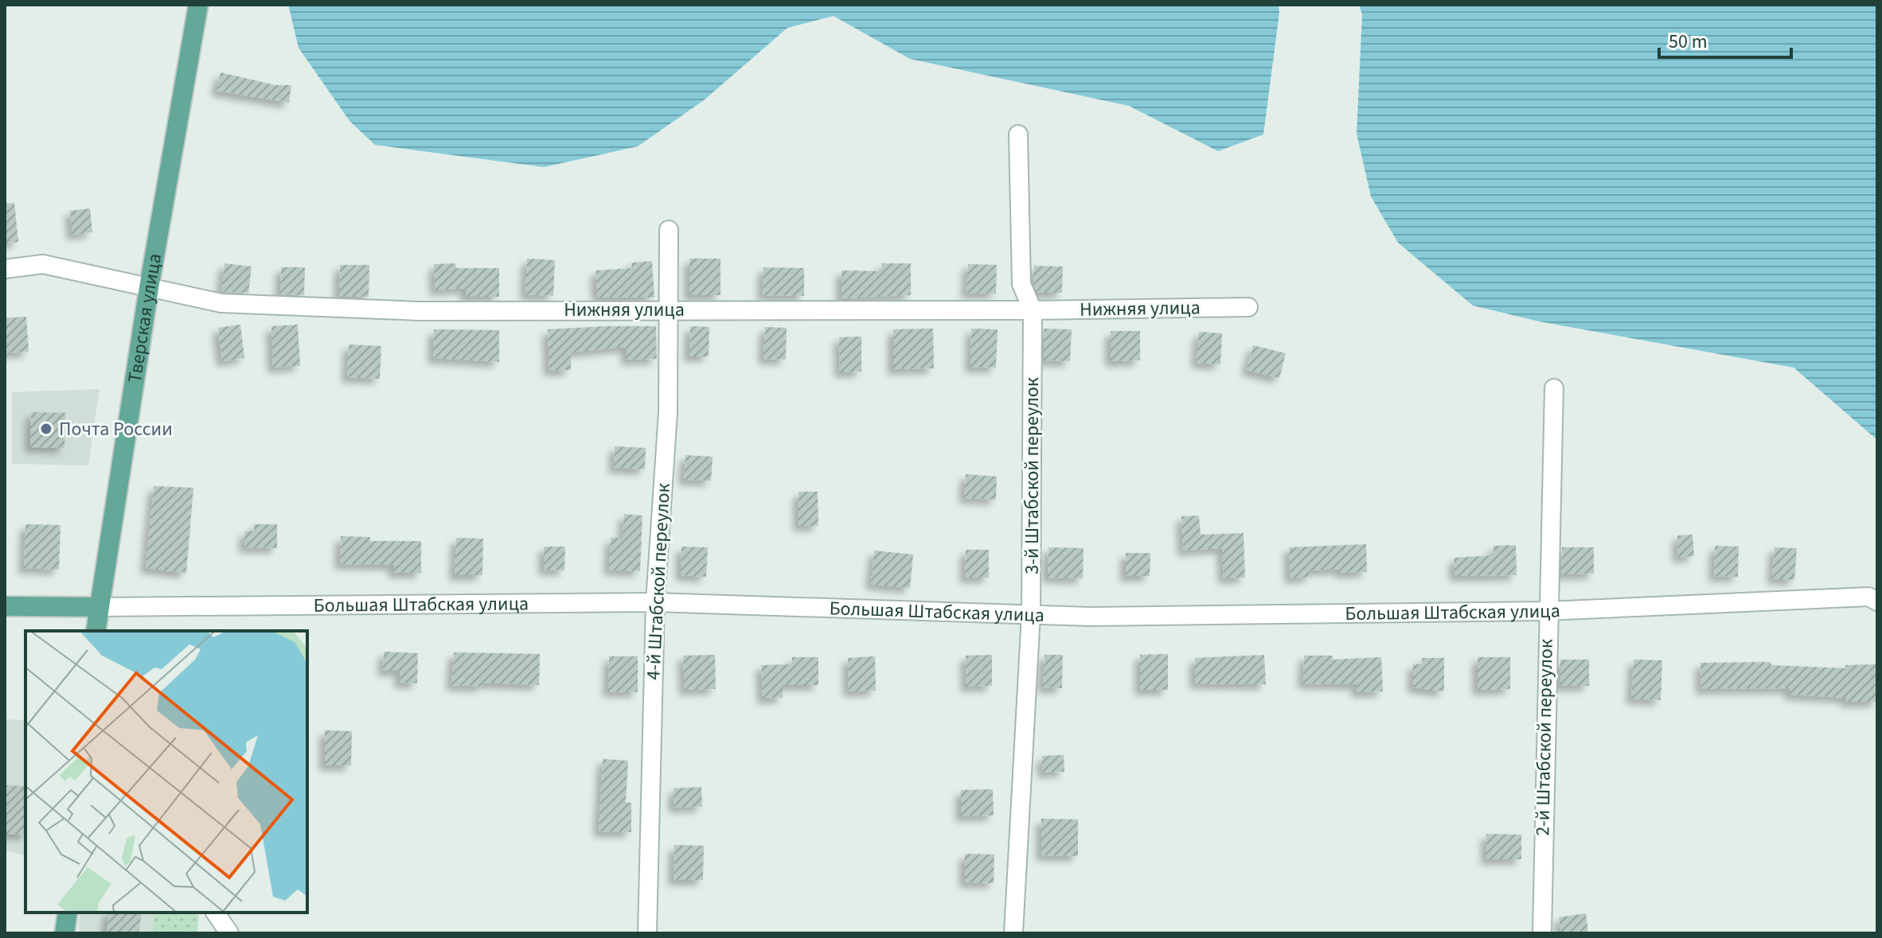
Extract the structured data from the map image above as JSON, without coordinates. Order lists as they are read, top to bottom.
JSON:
{
  "streets": {
    "main road": ["Тверская улица", "Большая Штабская улица"],
    "street": [
      "Нижняя улица",
      "3-й Штабской переулок",
      "4-й Штабской переулок",
      "2-й Штабской переулок"
    ]
  },
  "crossings": [
    ["Нижняя улица", "Тверская улица"],
    ["Нижняя улица", "3-й Штабской переулок"],
    ["Нижняя улица", "4-й Штабской переулок"],
    ["Тверская улица", "Большая Штабская улица"],
    ["3-й Штабской переулок", "Большая Штабская улица"],
    ["4-й Штабской переулок", "Большая Штабская улица"],
    ["Большая Штабская улица", "2-й Штабской переулок"]
  ],
  "places": ["Почта России"],
  "scale_bar": "50 m"
}
